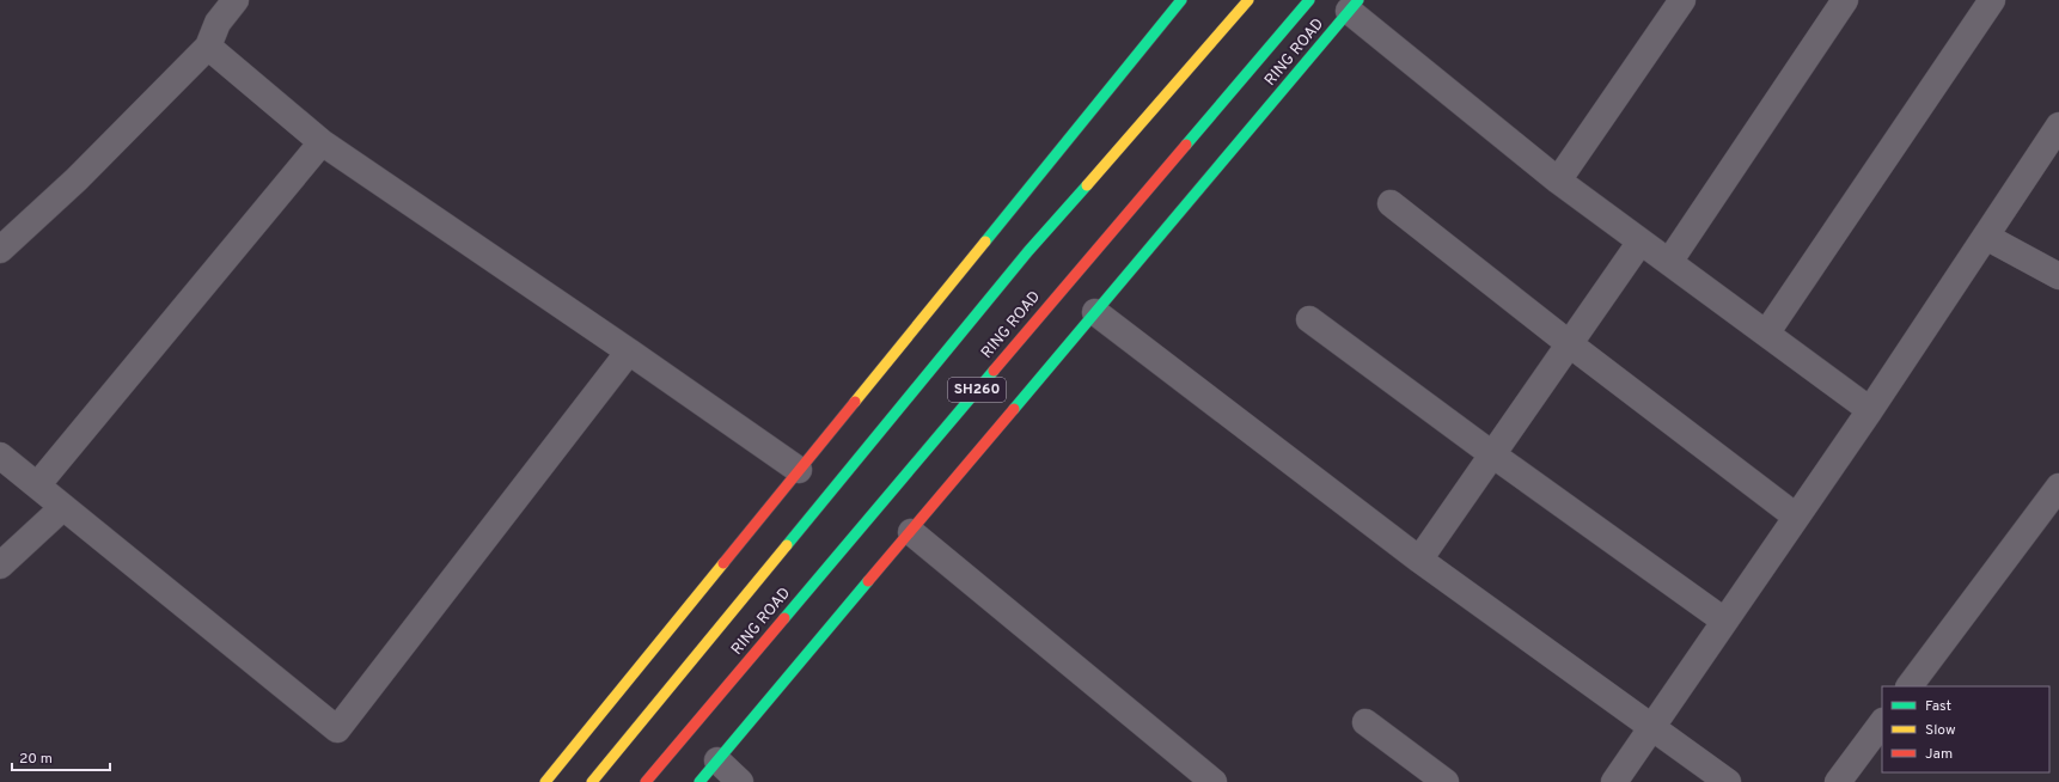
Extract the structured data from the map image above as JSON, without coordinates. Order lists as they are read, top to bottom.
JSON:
{
  "streets": {
    "main road": ["RING ROAD", "SH260"]
  },
  "legend": ["Fast", "Slow", "Jam"],
  "scale_bar": "20 m"
}
